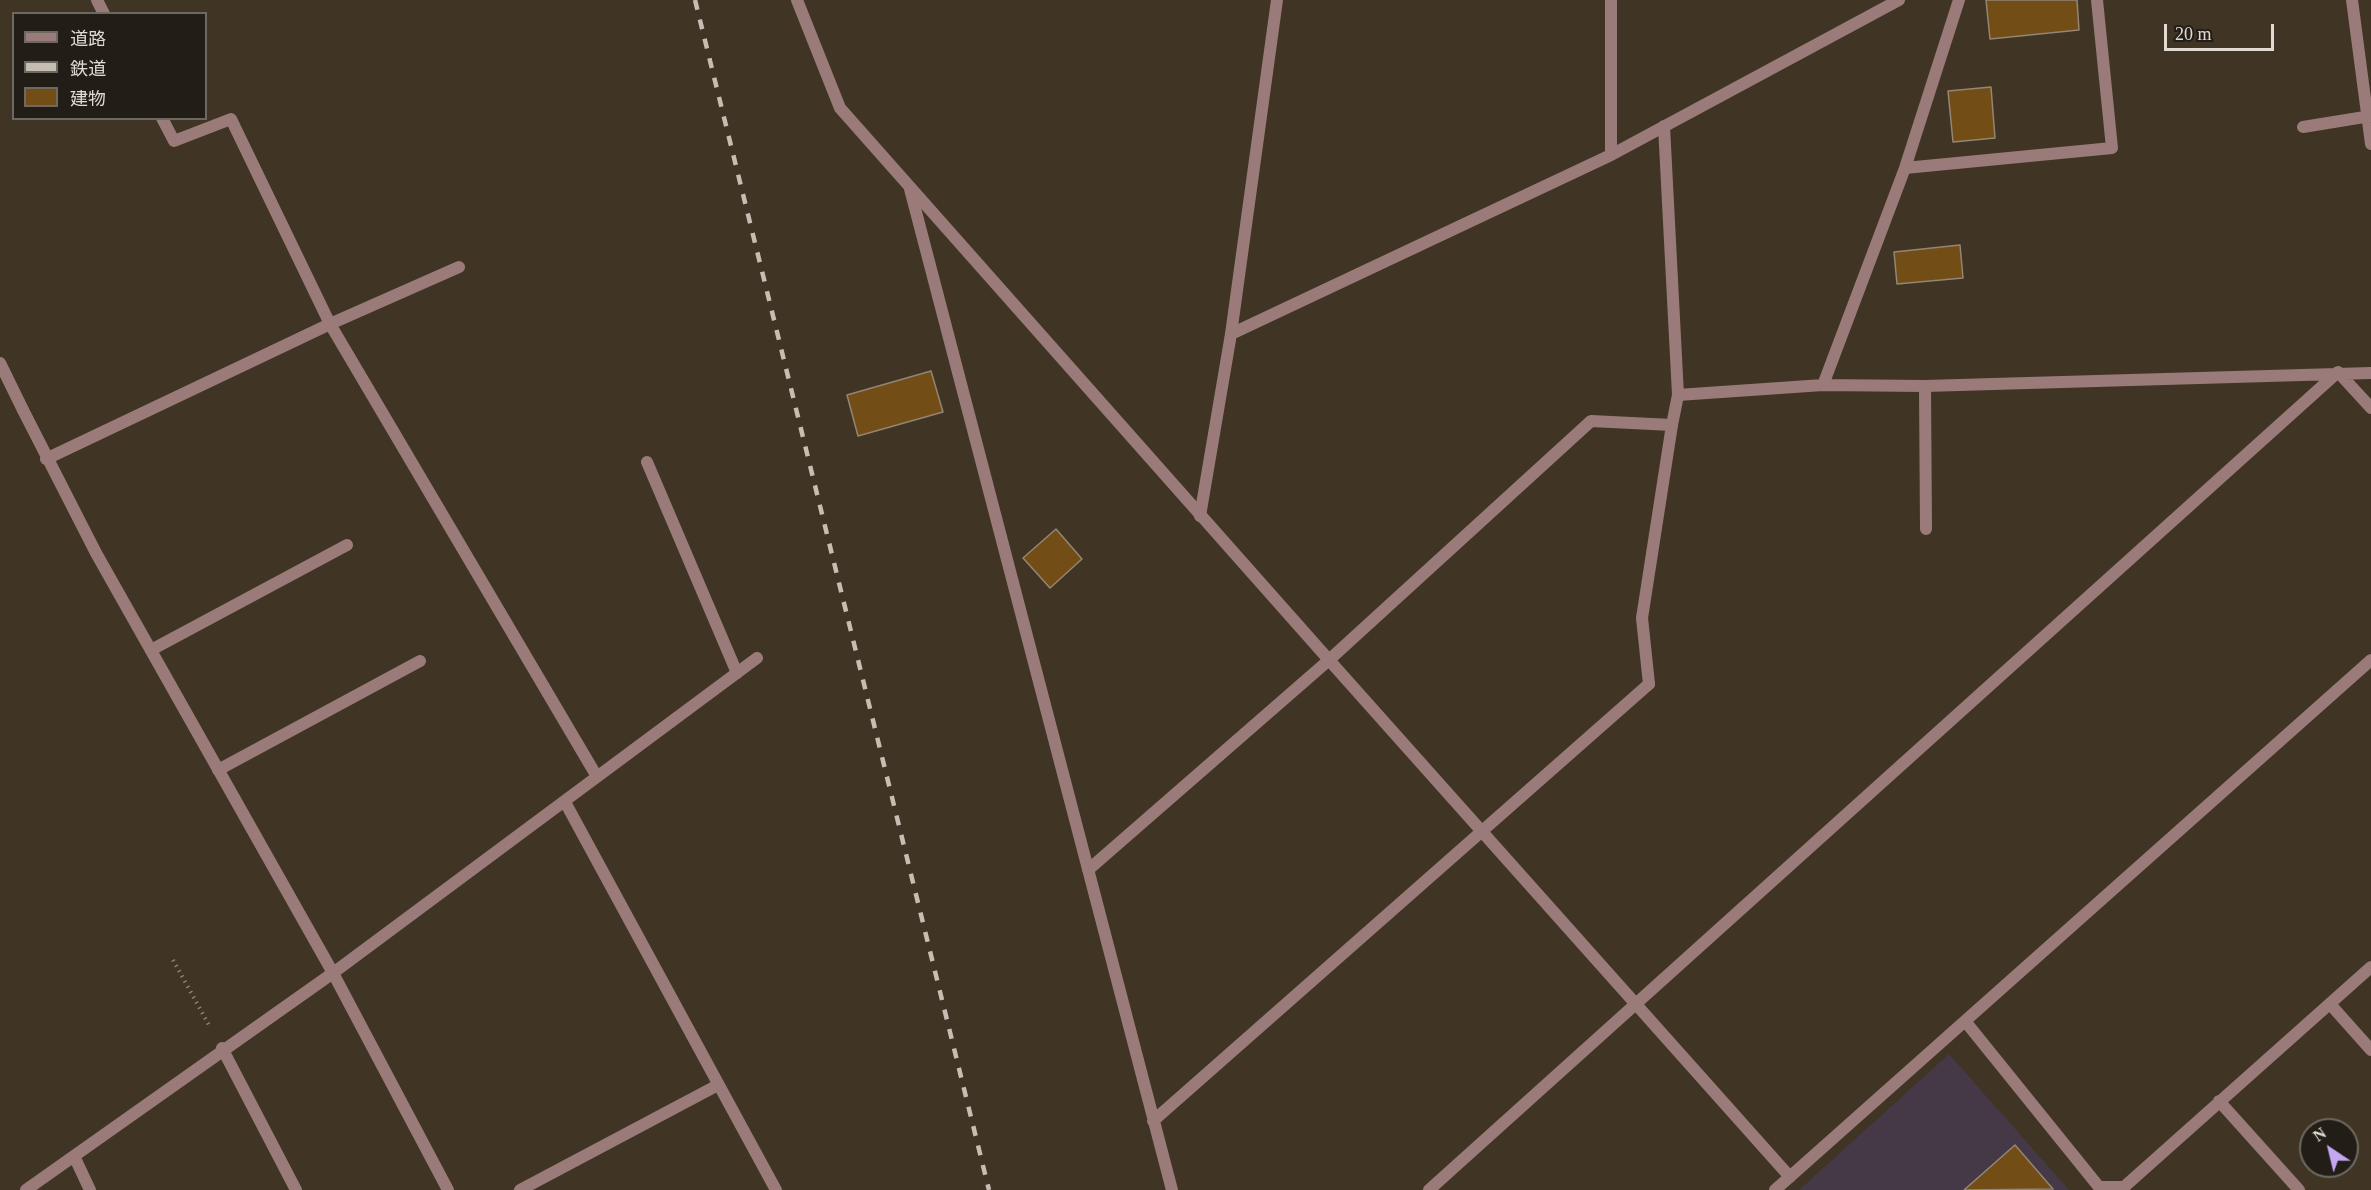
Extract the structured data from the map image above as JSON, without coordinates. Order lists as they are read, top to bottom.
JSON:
{
  "legend": ["道路", "鉄道", "建物"],
  "scale_bar": "20 m",
  "north": "top left"
}
